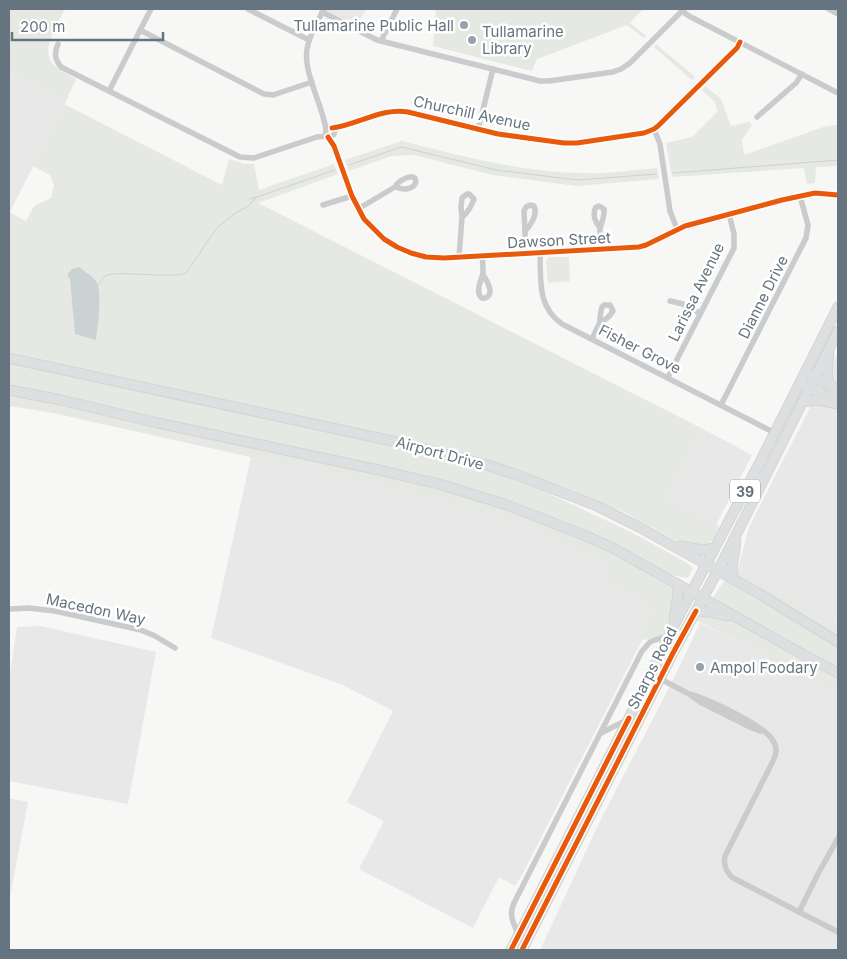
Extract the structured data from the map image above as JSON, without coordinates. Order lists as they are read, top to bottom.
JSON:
{
  "streets": {
    "main road": ["Airport Drive", "39", "Sharps Road"],
    "street": [
      "Churchill Avenue",
      "Dawson Street",
      "Larissa Avenue",
      "Dianne Drive",
      "Fisher Grove",
      "Macedon Way"
    ]
  },
  "crossings": [
    ["Churchill Avenue", "Dawson Street"],
    ["Dawson Street", "Larissa Avenue"],
    ["Dawson Street", "Dianne Drive"],
    ["Dawson Street", "Fisher Grove"],
    ["Larissa Avenue", "Fisher Grove"],
    ["Dianne Drive", "Fisher Grove"],
    ["Fisher Grove", "Sharps Road"],
    ["Airport Drive", "Sharps Road"]
  ],
  "places": ["Tullamarine Public Hall", "Tullamarine Library", "Ampol Foodary"],
  "scale_bar": "200 m"
}
